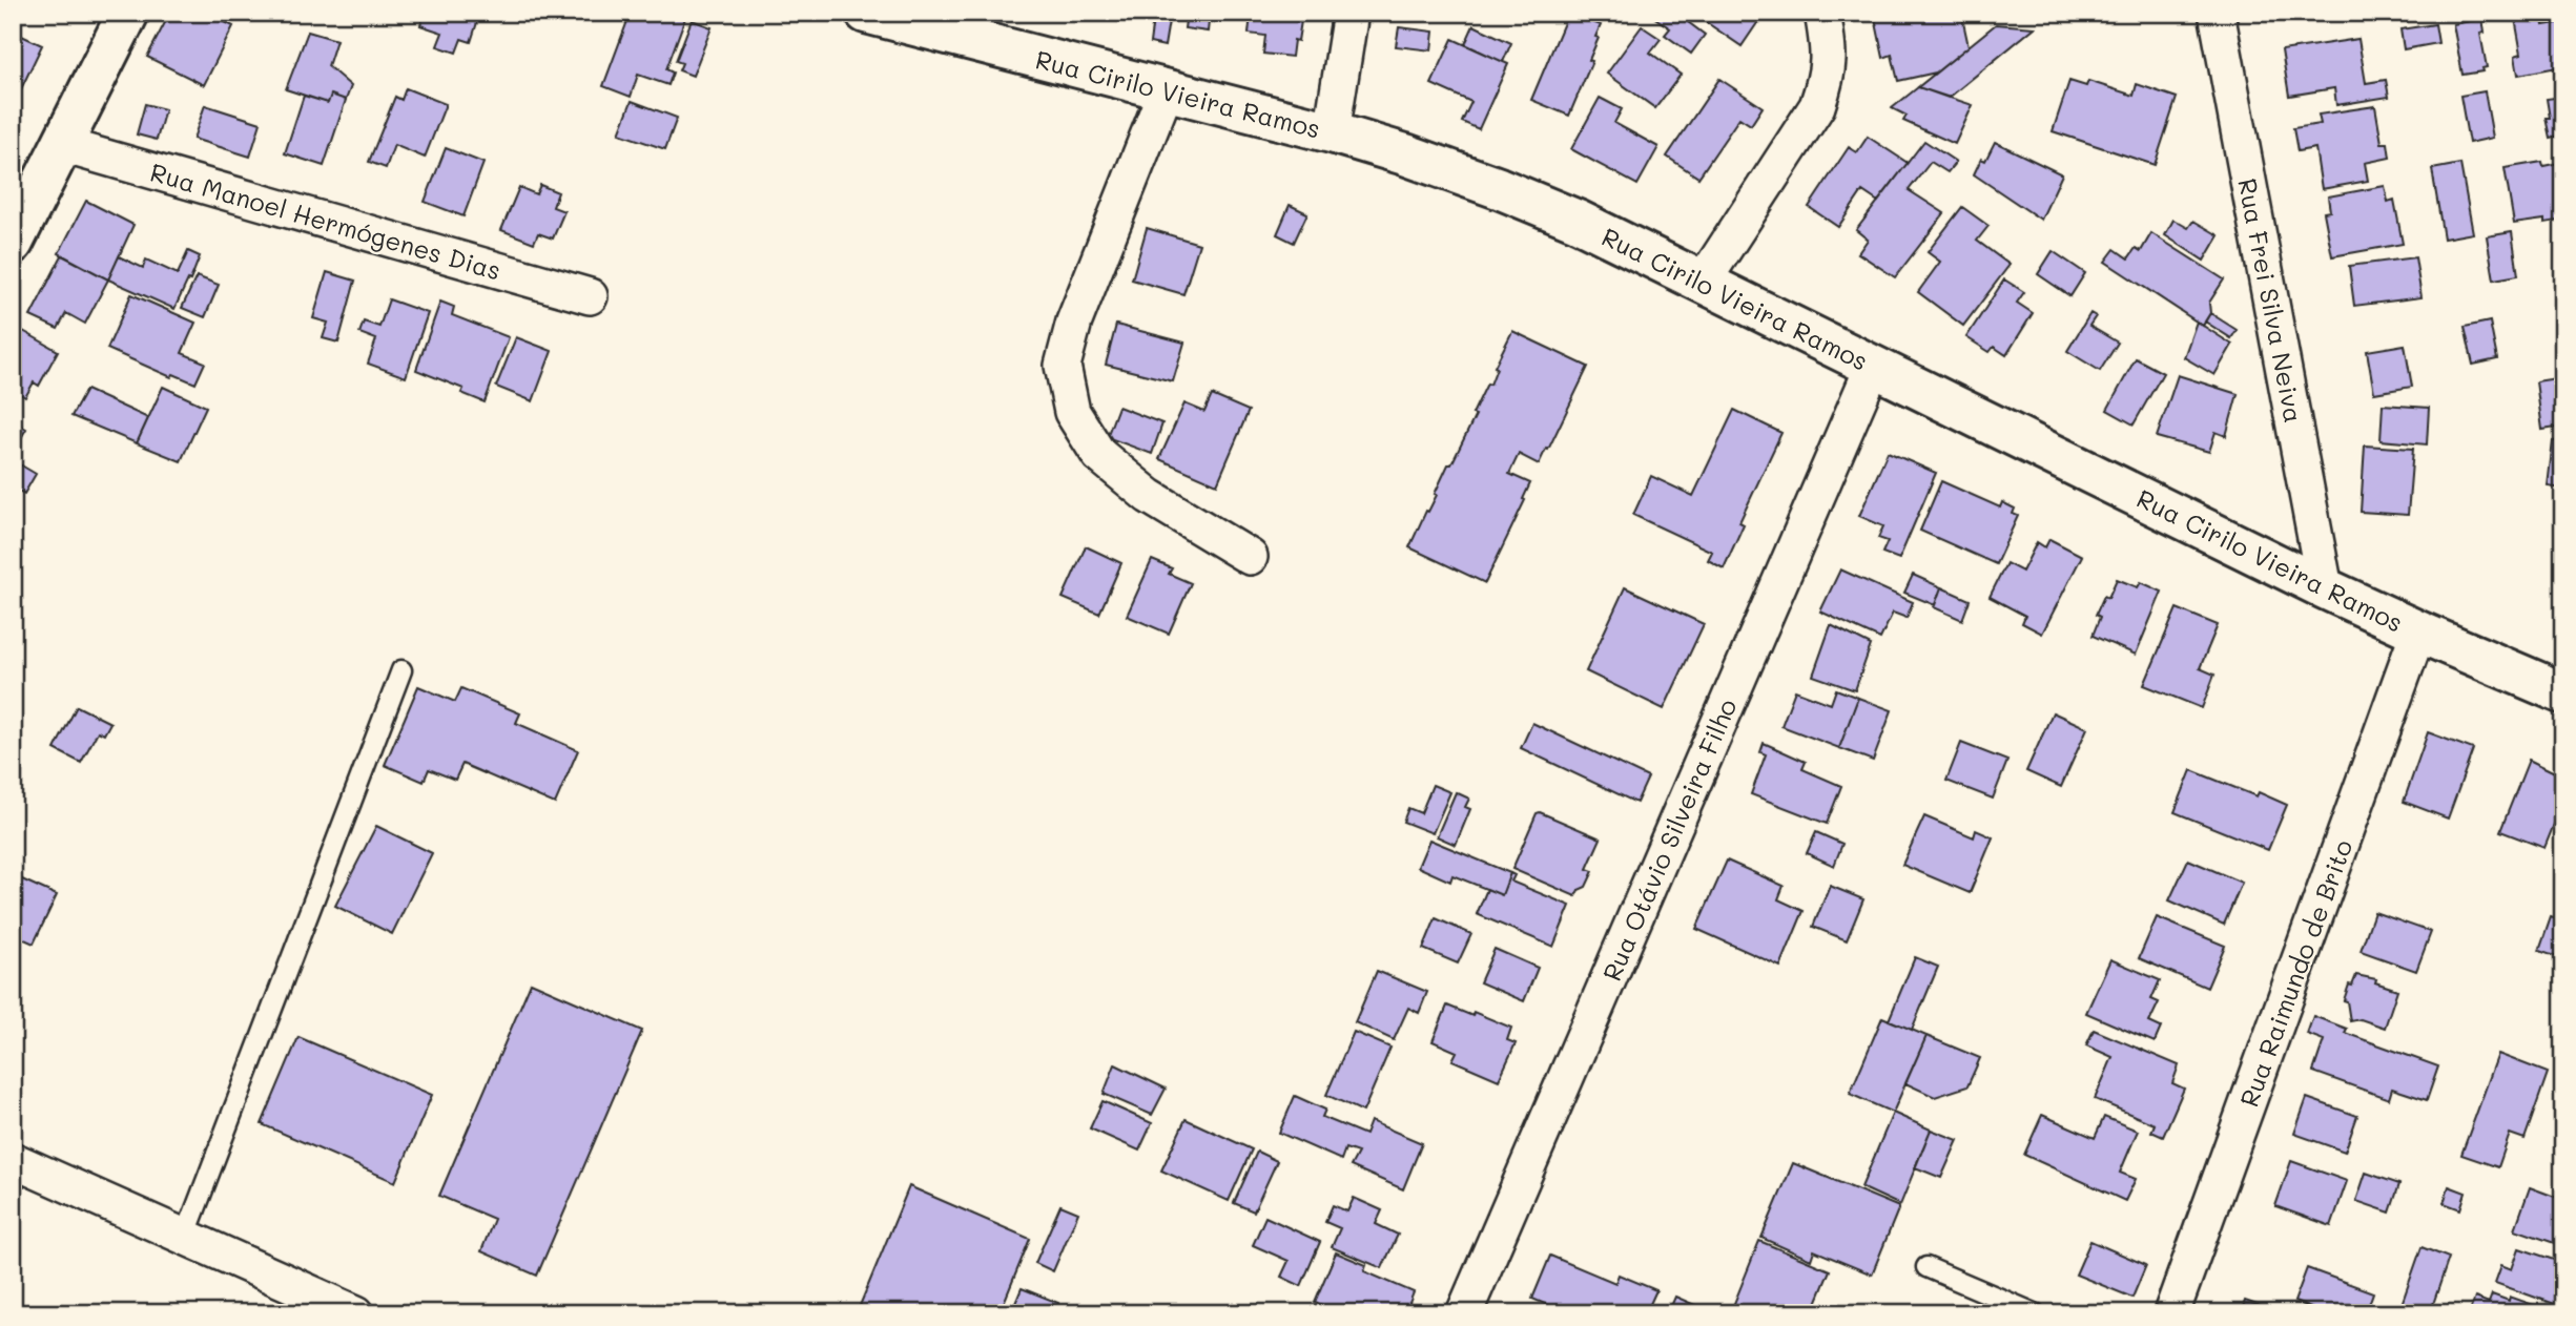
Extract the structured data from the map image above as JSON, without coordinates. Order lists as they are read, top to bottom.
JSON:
{
  "streets": {
    "main road": ["Rua Cirilo Vieira Ramos"],
    "street": [
      "Rua Manoel Hermógenes Dias",
      "Rua Frei Silva Neiva",
      "Rua Otávio Silveira Filho",
      "Rua Raimundo de Brito"
    ]
  },
  "crossings": [
    ["Rua Cirilo Vieira Ramos", "Rua Frei Silva Neiva"],
    ["Rua Cirilo Vieira Ramos", "Rua Otávio Silveira Filho"],
    ["Rua Cirilo Vieira Ramos", "Rua Raimundo de Brito"]
  ]
}
